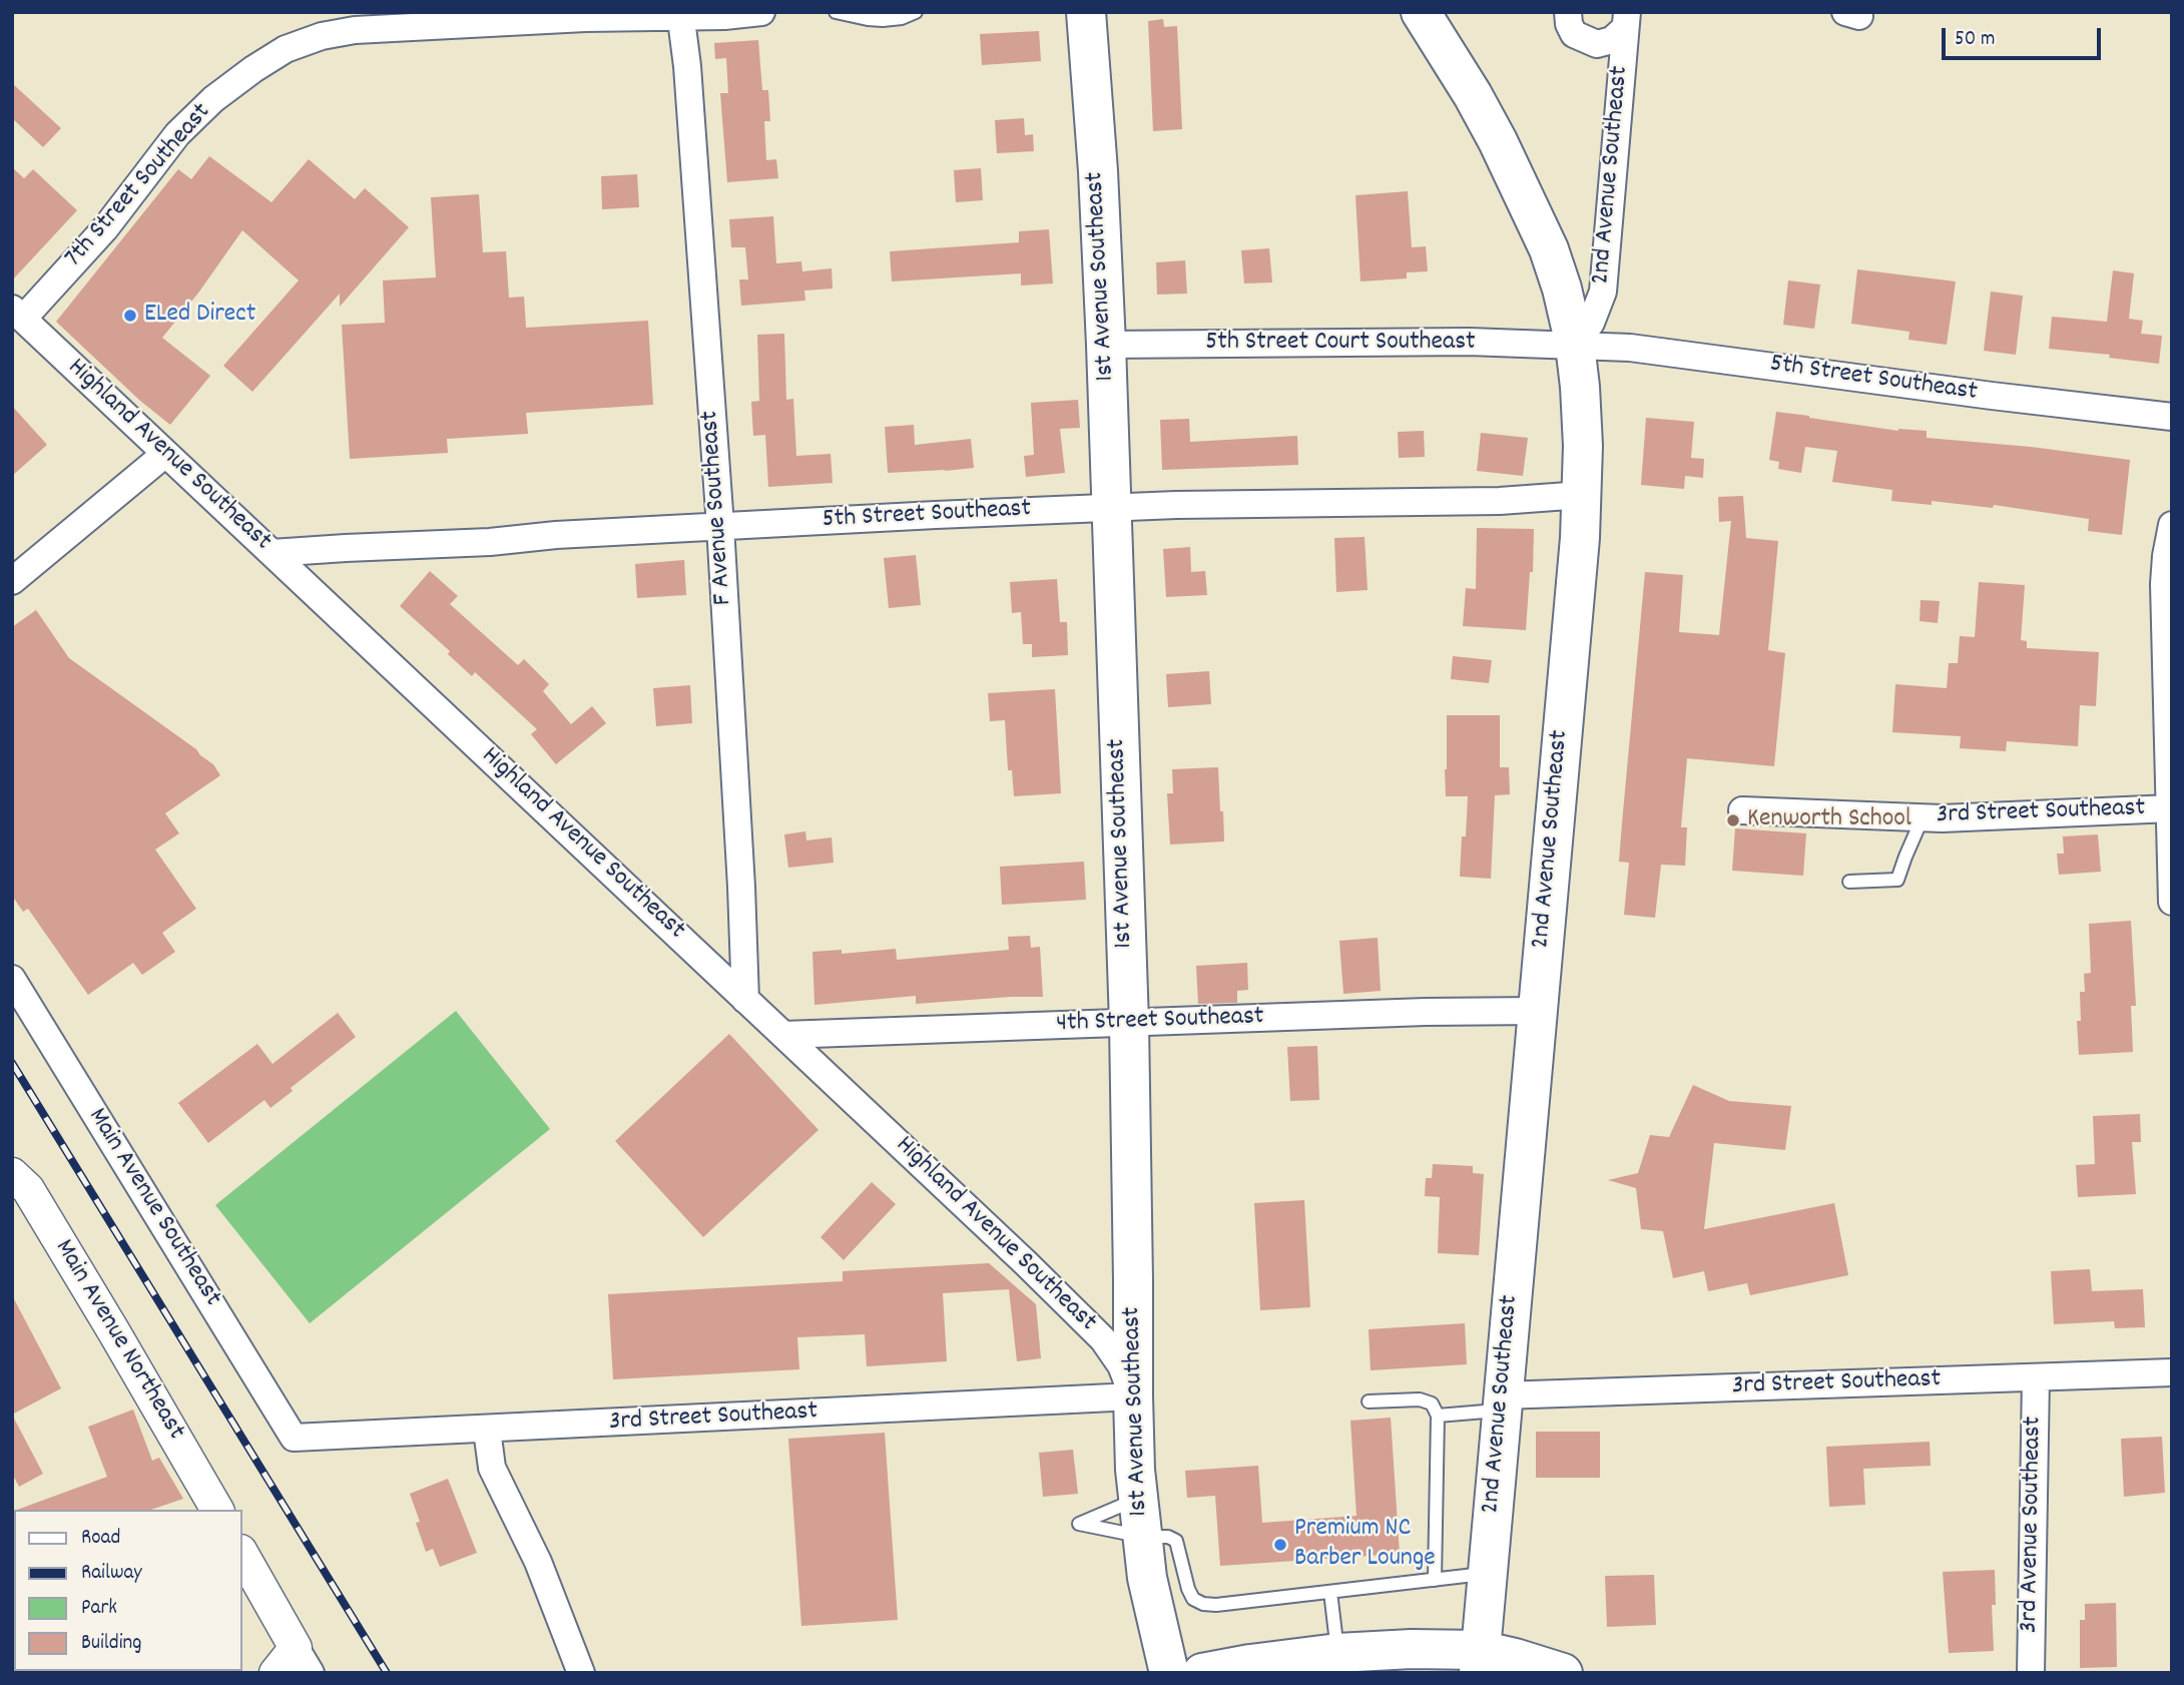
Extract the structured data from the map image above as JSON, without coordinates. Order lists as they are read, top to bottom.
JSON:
{
  "streets": {
    "main road": ["2nd Avenue Southeast", "1st Avenue Southeast"],
    "street": [
      "7th Street Southeast",
      "5th Street Court Southeast",
      "5th Street Southeast",
      "Highland Avenue Southeast",
      "F Avenue Southeast",
      "3rd Street Southeast",
      "4th Street Southeast",
      "Main Avenue Southeast",
      "Main Avenue Northeast",
      "3rd Avenue Southeast"
    ]
  },
  "crossings": [
    ["2nd Avenue Southeast", "5th Street Court Southeast"],
    ["2nd Avenue Southeast", "5th Street Southeast"],
    ["2nd Avenue Southeast", "3rd Street Southeast"],
    ["2nd Avenue Southeast", "4th Street Southeast"],
    ["7th Street Southeast", "Highland Avenue Southeast"],
    ["7th Street Southeast", "F Avenue Southeast"],
    ["1st Avenue Southeast", "5th Street Court Southeast"],
    ["1st Avenue Southeast", "5th Street Southeast"],
    ["1st Avenue Southeast", "Highland Avenue Southeast"],
    ["1st Avenue Southeast", "3rd Street Southeast"],
    ["1st Avenue Southeast", "4th Street Southeast"],
    ["5th Street Court Southeast", "5th Street Southeast"],
    ["5th Street Southeast", "Highland Avenue Southeast"],
    ["5th Street Southeast", "F Avenue Southeast"],
    ["Highland Avenue Southeast", "F Avenue Southeast"],
    ["Highland Avenue Southeast", "3rd Street Southeast"],
    ["Highland Avenue Southeast", "4th Street Southeast"],
    ["3rd Street Southeast", "Main Avenue Southeast"],
    ["3rd Street Southeast", "3rd Avenue Southeast"]
  ],
  "places": ["ELed Direct", "Kenworth School", "Premium NC Barber Lounge"],
  "legend": [
    "Road",
    "Railway",
    "Park",
    "Building"
  ],
  "scale_bar": "50 m"
}
